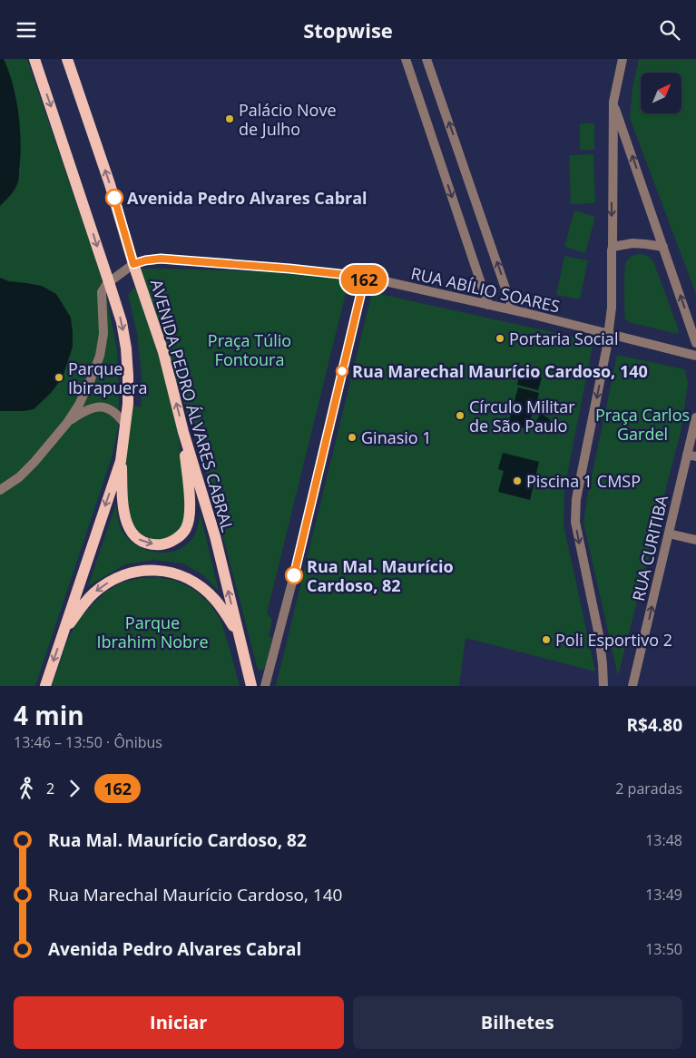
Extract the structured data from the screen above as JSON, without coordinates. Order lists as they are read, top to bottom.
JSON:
{
  "streets": {
    "main road": ["AVENIDA PEDRO ÁLVARES CABRAL"],
    "street": ["RUA ABÍLIO SOARES", "RUA CURITIBA"]
  },
  "crossings": [
    ["RUA ABÍLIO SOARES", "AVENIDA PEDRO ÁLVARES CABRAL"]
  ],
  "parks": ["Praça Túlio Fontoura", "Praça Carlos Gardel", "Parque Ibrahim Nobre"],
  "places": [
    "Palácio Nove de Julho",
    "Avenida Pedro Alvares Cabral",
    "Portaria Social",
    "Rua Marechal Maurício Cardoso, 140",
    "Parque Ibirapuera",
    "Círculo Militar de São Paulo",
    "Ginasio 1",
    "Piscina 1 CMSP",
    "Rua Mal. Maurício Cardoso, 82",
    "Poli Esportivo 2"
  ],
  "lines": ["bus line 162"],
  "north": "top right",
  "page": {
    "header": "Stopwise",
    "on_map": "162",
    "heading": ["4 min", "13:46 – 13:50 · Ônibus", "R$4.80"],
    "legs": ["2", "162", "2 paradas"],
    "list": [
      {
        "name": "Rua Mal. Maurício Cardoso, 82",
        "value": "13:48"
      },
      {
        "name": "Rua Marechal Maurício Cardoso, 140",
        "value": "13:49"
      },
      {
        "name": "Avenida Pedro Alvares Cabral",
        "value": "13:50"
      }
    ],
    "buttons": ["Iniciar", "Bilhetes"]
  }
}
